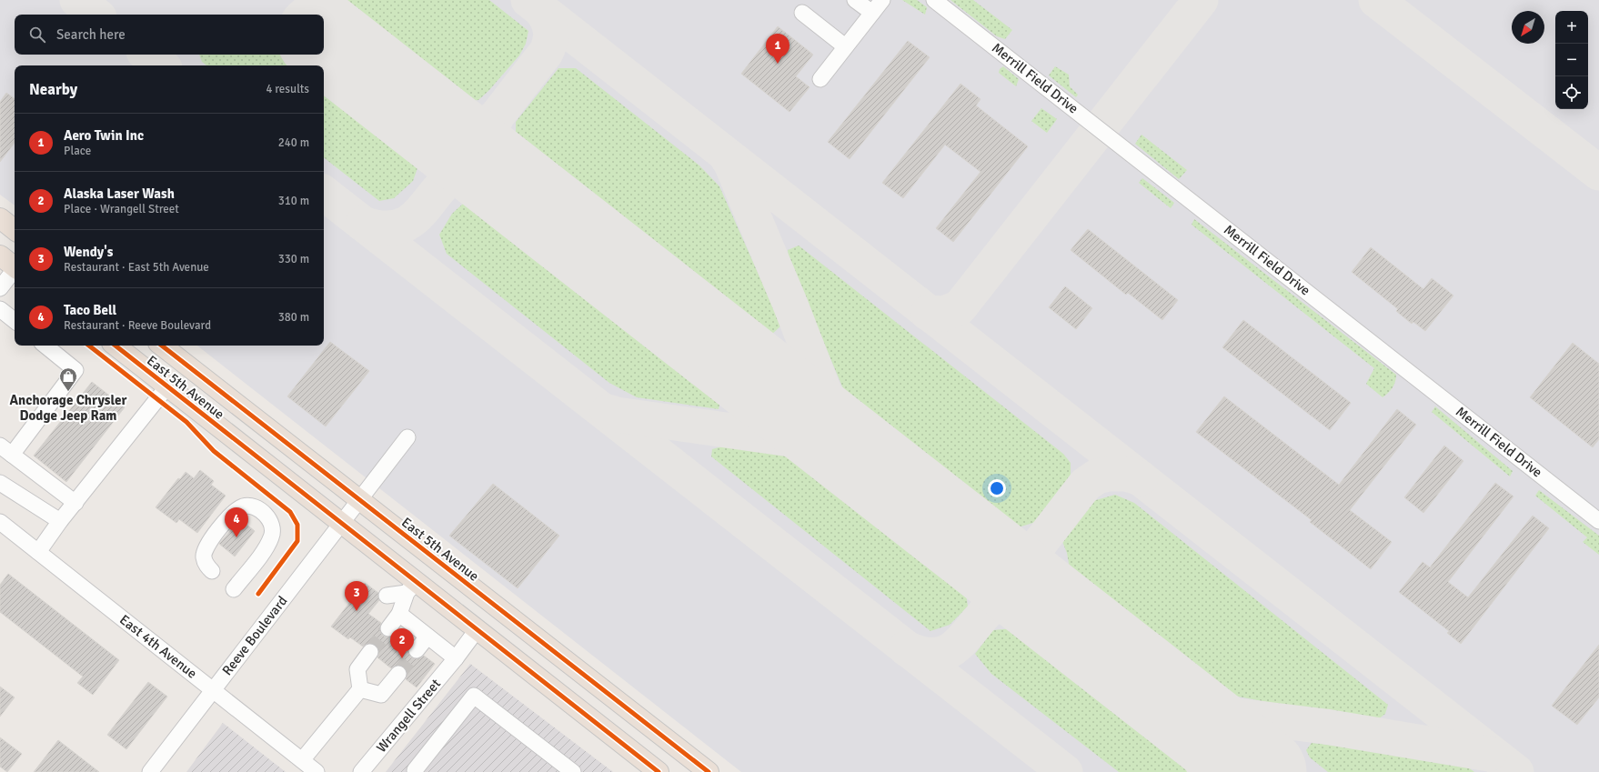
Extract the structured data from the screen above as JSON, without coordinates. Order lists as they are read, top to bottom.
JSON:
{
  "streets": {
    "highway": ["East 5th Avenue"],
    "street": [
      "Merrill Field Drive",
      "Reeve Boulevard",
      "East 4th Avenue",
      "Wrangell Street"
    ]
  },
  "crossings": [
    ["East 5th Avenue", "Reeve Boulevard"],
    ["East 5th Avenue", "Wrangell Street"],
    ["Reeve Boulevard", "East 4th Avenue"]
  ],
  "places": {
    "shop": ["Anchorage Chrysler Dodge Jeep Ram"]
  },
  "north": "bottom left",
  "page": {
    "map_buttons": ["+", "−"],
    "search": "Search here",
    "pins": [
      "1",
      "4",
      "3",
      "2"
    ],
    "heading": ["Nearby", "4 results"],
    "list": [
      {
        "mark": "1",
        "name": "Aero Twin Inc",
        "note": "Place",
        "value": "240 m"
      },
      {
        "mark": "2",
        "name": "Alaska Laser Wash",
        "note": "Place · Wrangell Street",
        "value": "310 m"
      },
      {
        "mark": "3",
        "name": "Wendy's",
        "note": "Restaurant · East 5th Avenue",
        "value": "330 m"
      },
      {
        "mark": "4",
        "name": "Taco Bell",
        "note": "Restaurant · Reeve Boulevard",
        "value": "380 m"
      }
    ]
  }
}
